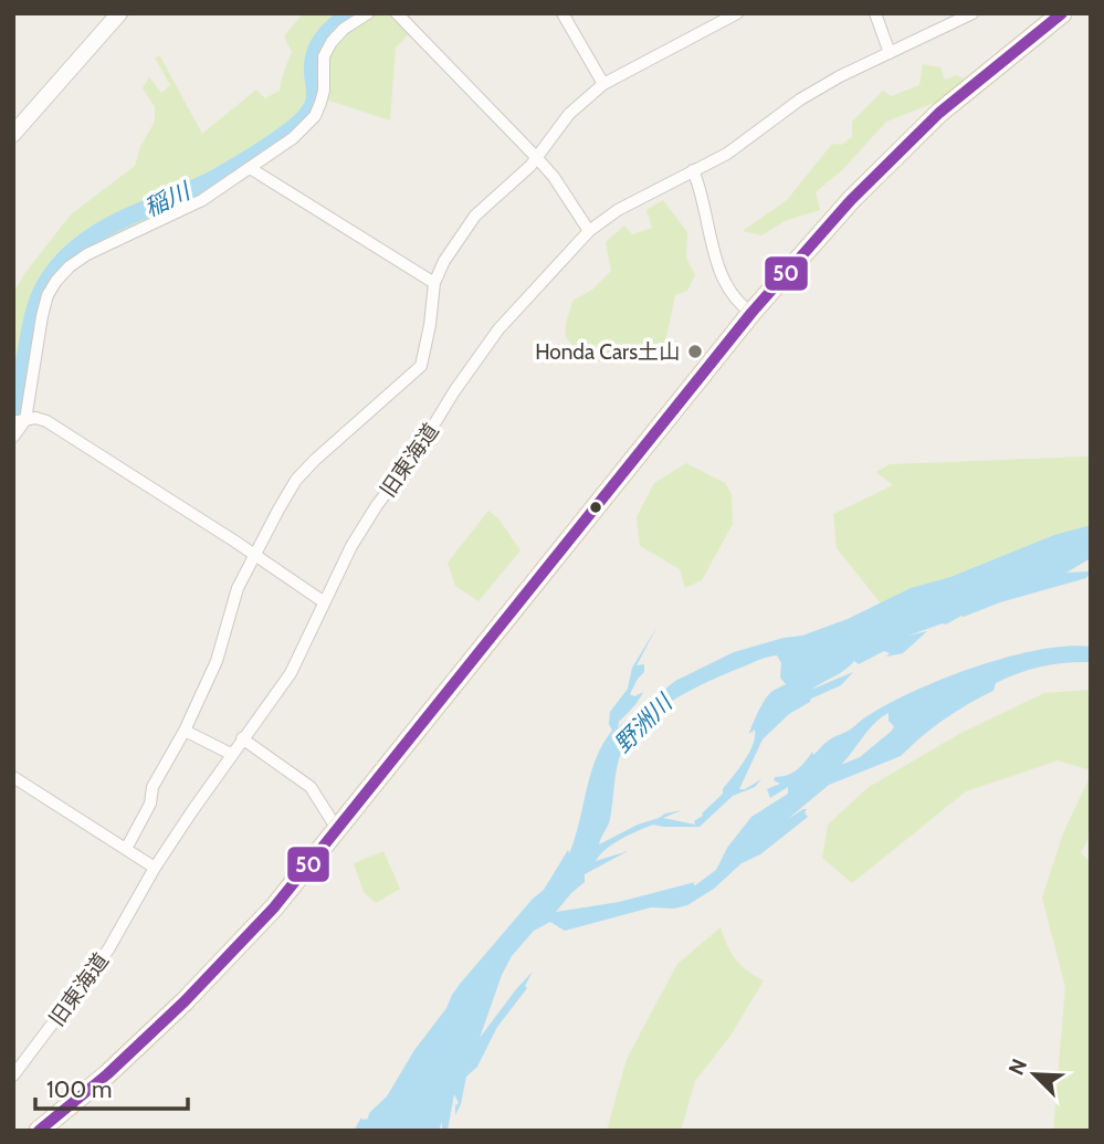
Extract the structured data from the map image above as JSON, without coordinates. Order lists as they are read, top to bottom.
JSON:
{
  "streets": {
    "street": ["旧東海道"]
  },
  "water": ["稲川", "野洲川"],
  "places": ["Honda Cars土山"],
  "lines": ["transit line 50"],
  "scale_bar": "100 m",
  "north": "top left"
}
